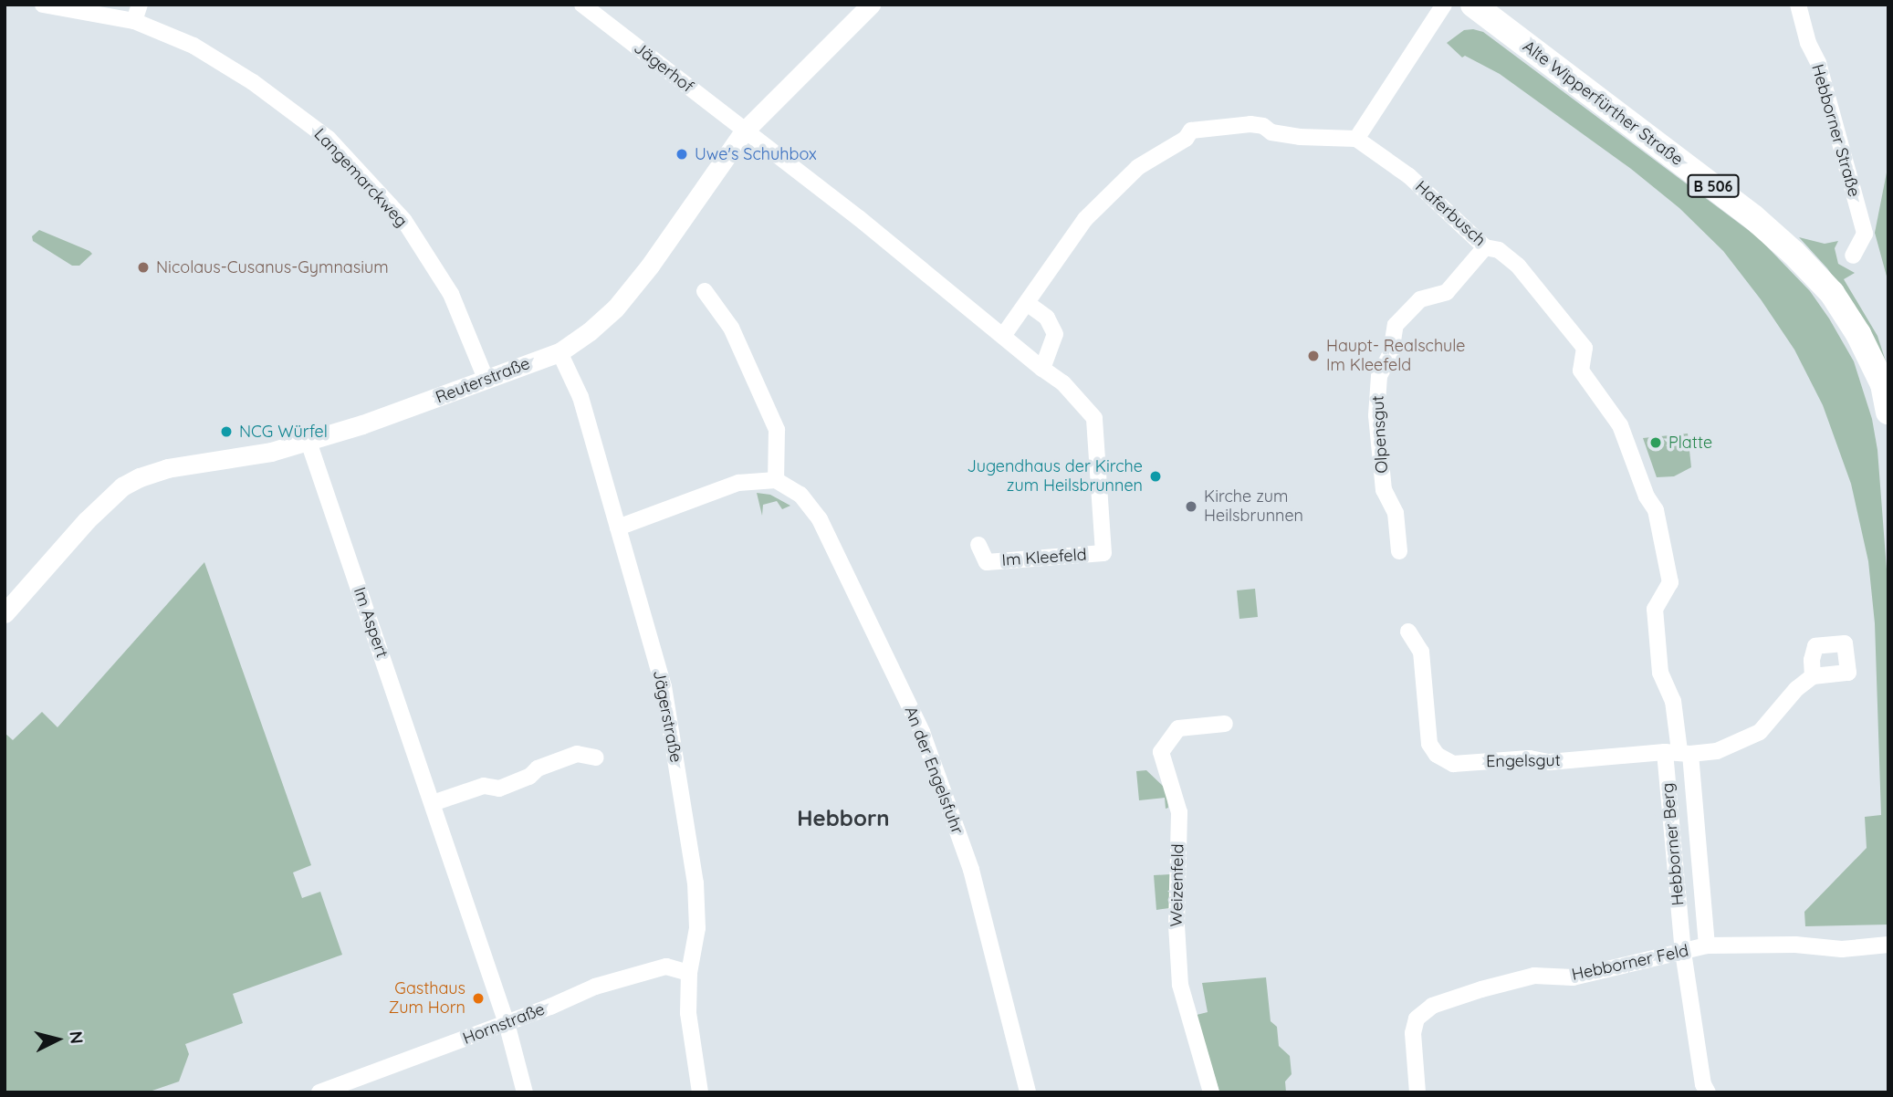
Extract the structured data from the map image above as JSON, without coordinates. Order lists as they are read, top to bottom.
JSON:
{
  "streets": {
    "main road": ["Alte Wipperfürther Straße", "B 506"],
    "street": [
      "Jägerhof",
      "Hebborner Straße",
      "Langemarckweg",
      "Haferbusch",
      "Reuterstraße",
      "Olpensgut",
      "Im Kleefeld",
      "Im Aspert",
      "Jägerstraße",
      "Engelsgut",
      "An der Engelsfuhr",
      "Hebborner Berg",
      "Weizenfeld",
      "Hebborner Feld",
      "Hornstraße"
    ]
  },
  "crossings": [
    ["Jägerhof", "Reuterstraße"],
    ["Jägerhof", "Im Kleefeld"],
    ["Langemarckweg", "Reuterstraße"],
    ["Haferbusch", "Olpensgut"],
    ["Haferbusch", "Hebborner Berg"],
    ["Reuterstraße", "Im Kleefeld"],
    ["Reuterstraße", "Im Aspert"],
    ["Reuterstraße", "Jägerstraße"],
    ["Im Aspert", "Hornstraße"],
    ["Jägerstraße", "Hornstraße"],
    ["Engelsgut", "Hebborner Berg"],
    ["Hebborner Berg", "Hebborner Feld"]
  ],
  "districts": ["Hebborn"],
  "places": [
    "Uwe's Schuhbox",
    "Nicolaus-Cusanus-Gymnasium",
    "Haupt- Realschule Im Kleefeld",
    "NCG Würfel",
    "Platte",
    "Jugendhaus der Kirche zum Heilsbrunnen",
    "Kirche zum Heilsbrunnen",
    "Gasthaus Zum Horn"
  ],
  "north": "right"
}
